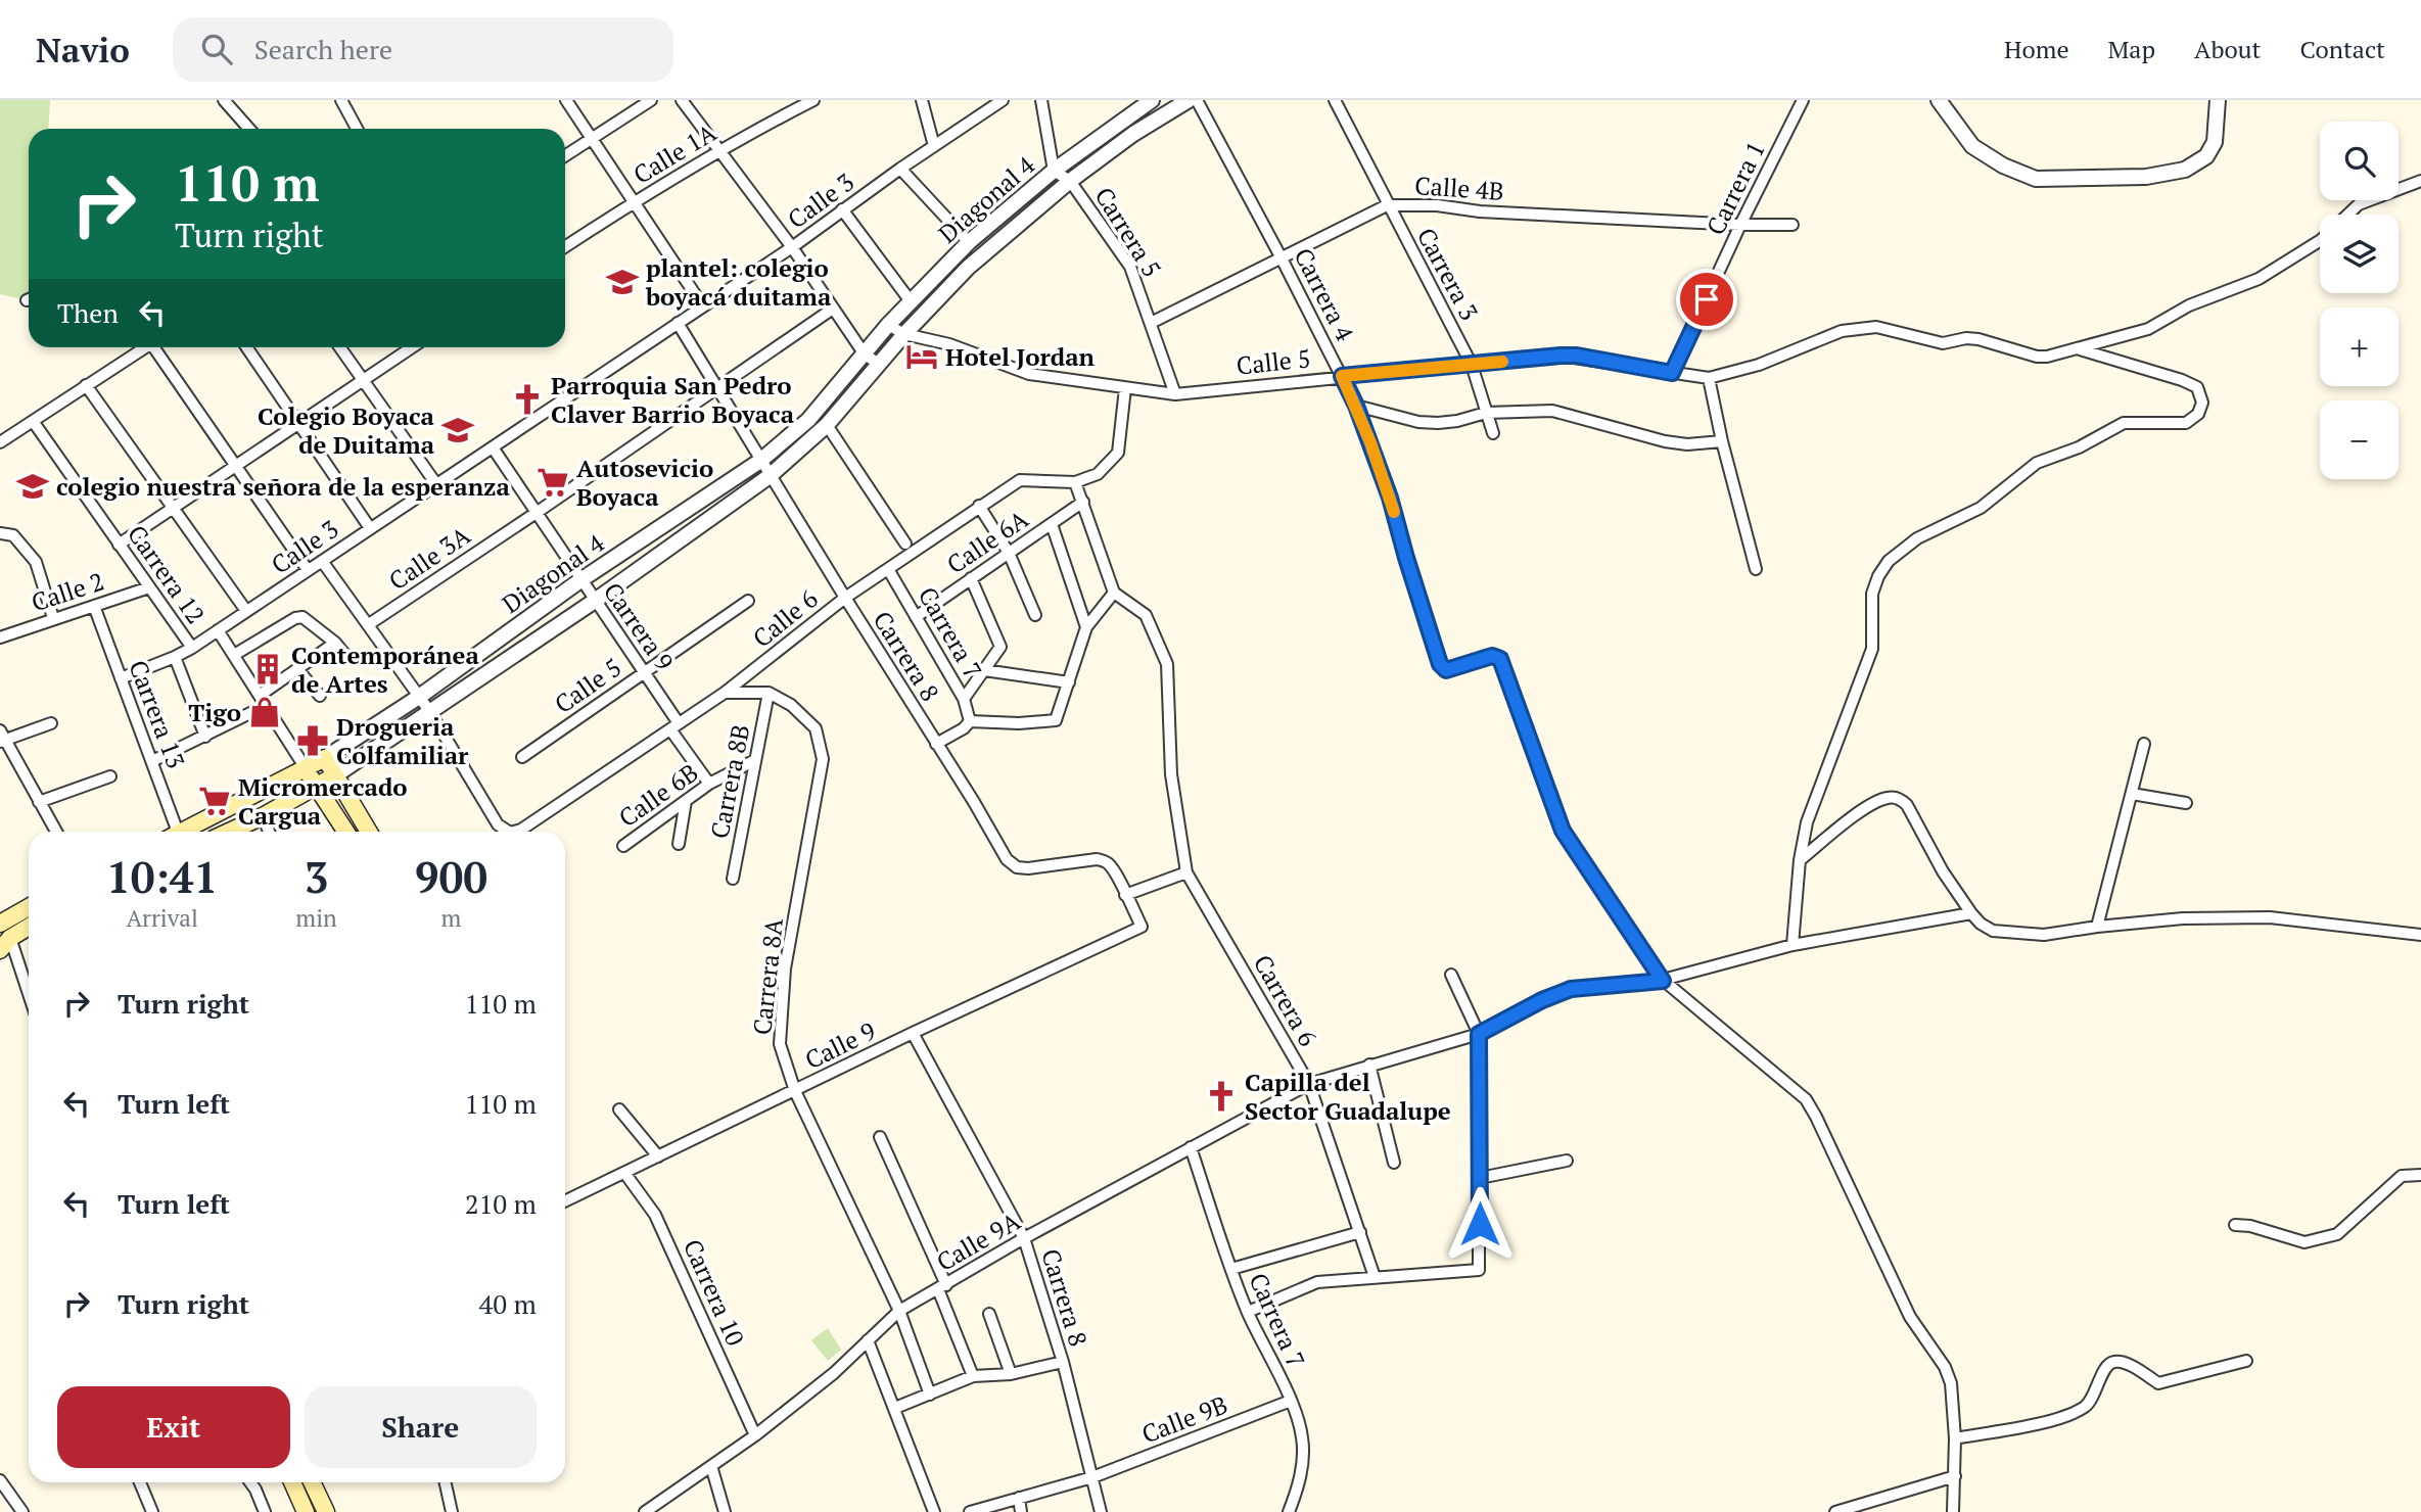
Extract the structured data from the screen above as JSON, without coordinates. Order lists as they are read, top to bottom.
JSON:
{
  "streets": {
    "main road": ["Diagonal 4"],
    "street": [
      "Calle 1A",
      "Calle 4B",
      "Carrera 1",
      "Calle 3",
      "Carrera 5",
      "Carrera 3",
      "Carrera 4",
      "Calle 5",
      "Calle 6A",
      "Calle 3A",
      "Carrera 12",
      "Calle 2",
      "Calle 6",
      "Carrera 9",
      "Carrera 7",
      "Carrera 8",
      "Carrera 13",
      "Carrera 8B",
      "Calle 6B",
      "Carrera 8A",
      "Carrera 6",
      "Calle 9",
      "Calle 9A",
      "Carrera 10",
      "Calle 9B"
    ]
  },
  "crossings": [
    ["Calle 4B", "Carrera 1"],
    ["Calle 4B", "Carrera 5"],
    ["Calle 4B", "Carrera 3"],
    ["Calle 4B", "Carrera 4"],
    ["Carrera 1", "Calle 5"],
    ["Diagonal 4", "Carrera 5"],
    ["Diagonal 4", "Calle 5"],
    ["Diagonal 4", "Calle 6"],
    ["Diagonal 4", "Carrera 9"],
    ["Diagonal 4", "Carrera 8"],
    ["Calle 3", "Carrera 12"],
    ["Calle 3", "Carrera 9"],
    ["Calle 3", "Carrera 8"],
    ["Calle 3", "Carrera 13"],
    ["Carrera 5", "Calle 5"],
    ["Carrera 3", "Calle 5"],
    ["Carrera 4", "Calle 5"],
    ["Carrera 4", "Calle 9A"],
    ["Calle 5", "Calle 6"],
    ["Calle 5", "Carrera 9"],
    ["Calle 6A", "Carrera 7"],
    ["Calle 3A", "Carrera 9"],
    ["Calle 3A", "Carrera 8"],
    ["Carrera 12", "Calle 2"],
    ["Calle 2", "Carrera 13"],
    ["Calle 6", "Carrera 9"],
    ["Calle 6", "Carrera 7"],
    ["Calle 6", "Carrera 8"],
    ["Carrera 9", "Calle 6B"],
    ["Carrera 7", "Calle 9A"],
    ["Carrera 7", "Calle 9B"],
    ["Carrera 8", "Calle 9"],
    ["Carrera 8", "Calle 9A"],
    ["Carrera 8", "Calle 9B"],
    ["Carrera 8B", "Calle 6B"],
    ["Carrera 8B", "Carrera 8A"],
    ["Carrera 8A", "Calle 9"],
    ["Carrera 8A", "Calle 9A"],
    ["Carrera 6", "Calle 9A"],
    ["Calle 9", "Carrera 10"],
    ["Calle 9A", "Carrera 10"]
  ],
  "places": {
    "school or university": ["plantel: colegio boyacá duitama", "Colegio Boyaca de Duitama", "colegio nuestra señora de la esperanza"],
    "hotel": ["Hotel Jordan"],
    "church": ["Parroquia San Pedro Claver Barrio Boyaca", "Capilla del Sector Guadalupe"],
    "supermarket": ["Autosevicio Boyaca", "Micromercado Cargua"],
    "building": ["Contemporánea de Artes"],
    "shop": ["Tigo"],
    "pharmacy": ["Drogueria Colfamiliar"]
  },
  "page": {
    "header": "Navio",
    "search": "Search here",
    "nav": [
      "Home",
      "Map",
      "About",
      "Contact"
    ],
    "map_buttons": ["+", "−"],
    "turn": ["110 m", "Turn right"],
    "then": "Then",
    "eta": [
      "10:41",
      "Arrival",
      "3",
      "min",
      "900",
      "m"
    ],
    "list": [
      {
        "name": "Turn right",
        "value": "110 m"
      },
      {
        "name": "Turn left",
        "value": "110 m"
      },
      {
        "name": "Turn left",
        "value": "210 m"
      },
      {
        "name": "Turn right",
        "value": "40 m"
      }
    ],
    "buttons": ["Exit", "Share"]
  }
}
